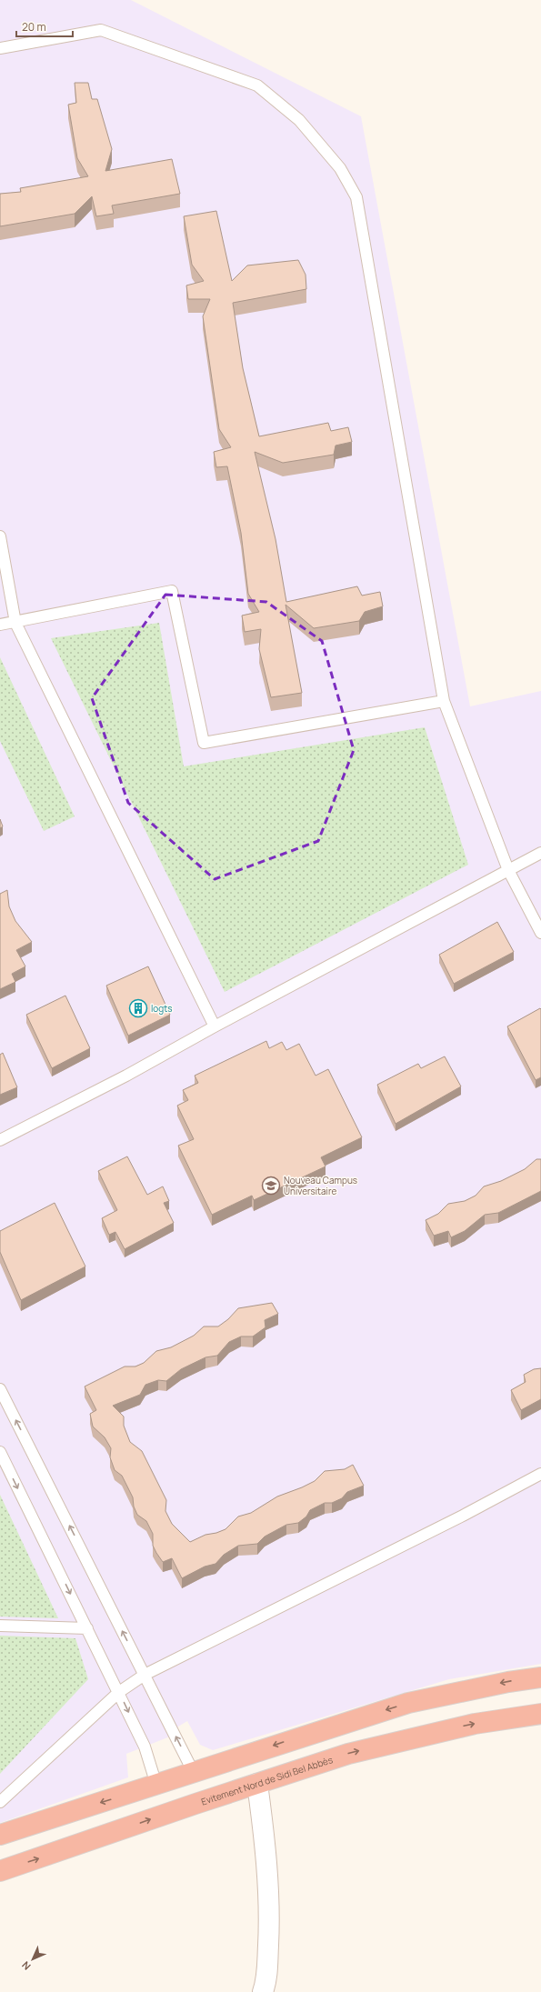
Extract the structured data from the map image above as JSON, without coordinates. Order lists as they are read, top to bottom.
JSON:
{
  "streets": {
    "highway": ["Evitement Nord de Sidi Bel Abbès"]
  },
  "places": {
    "building": ["logts"],
    "school or university": ["Nouveau Campus Universitaire"]
  },
  "scale_bar": "20 m",
  "north": "bottom left"
}
